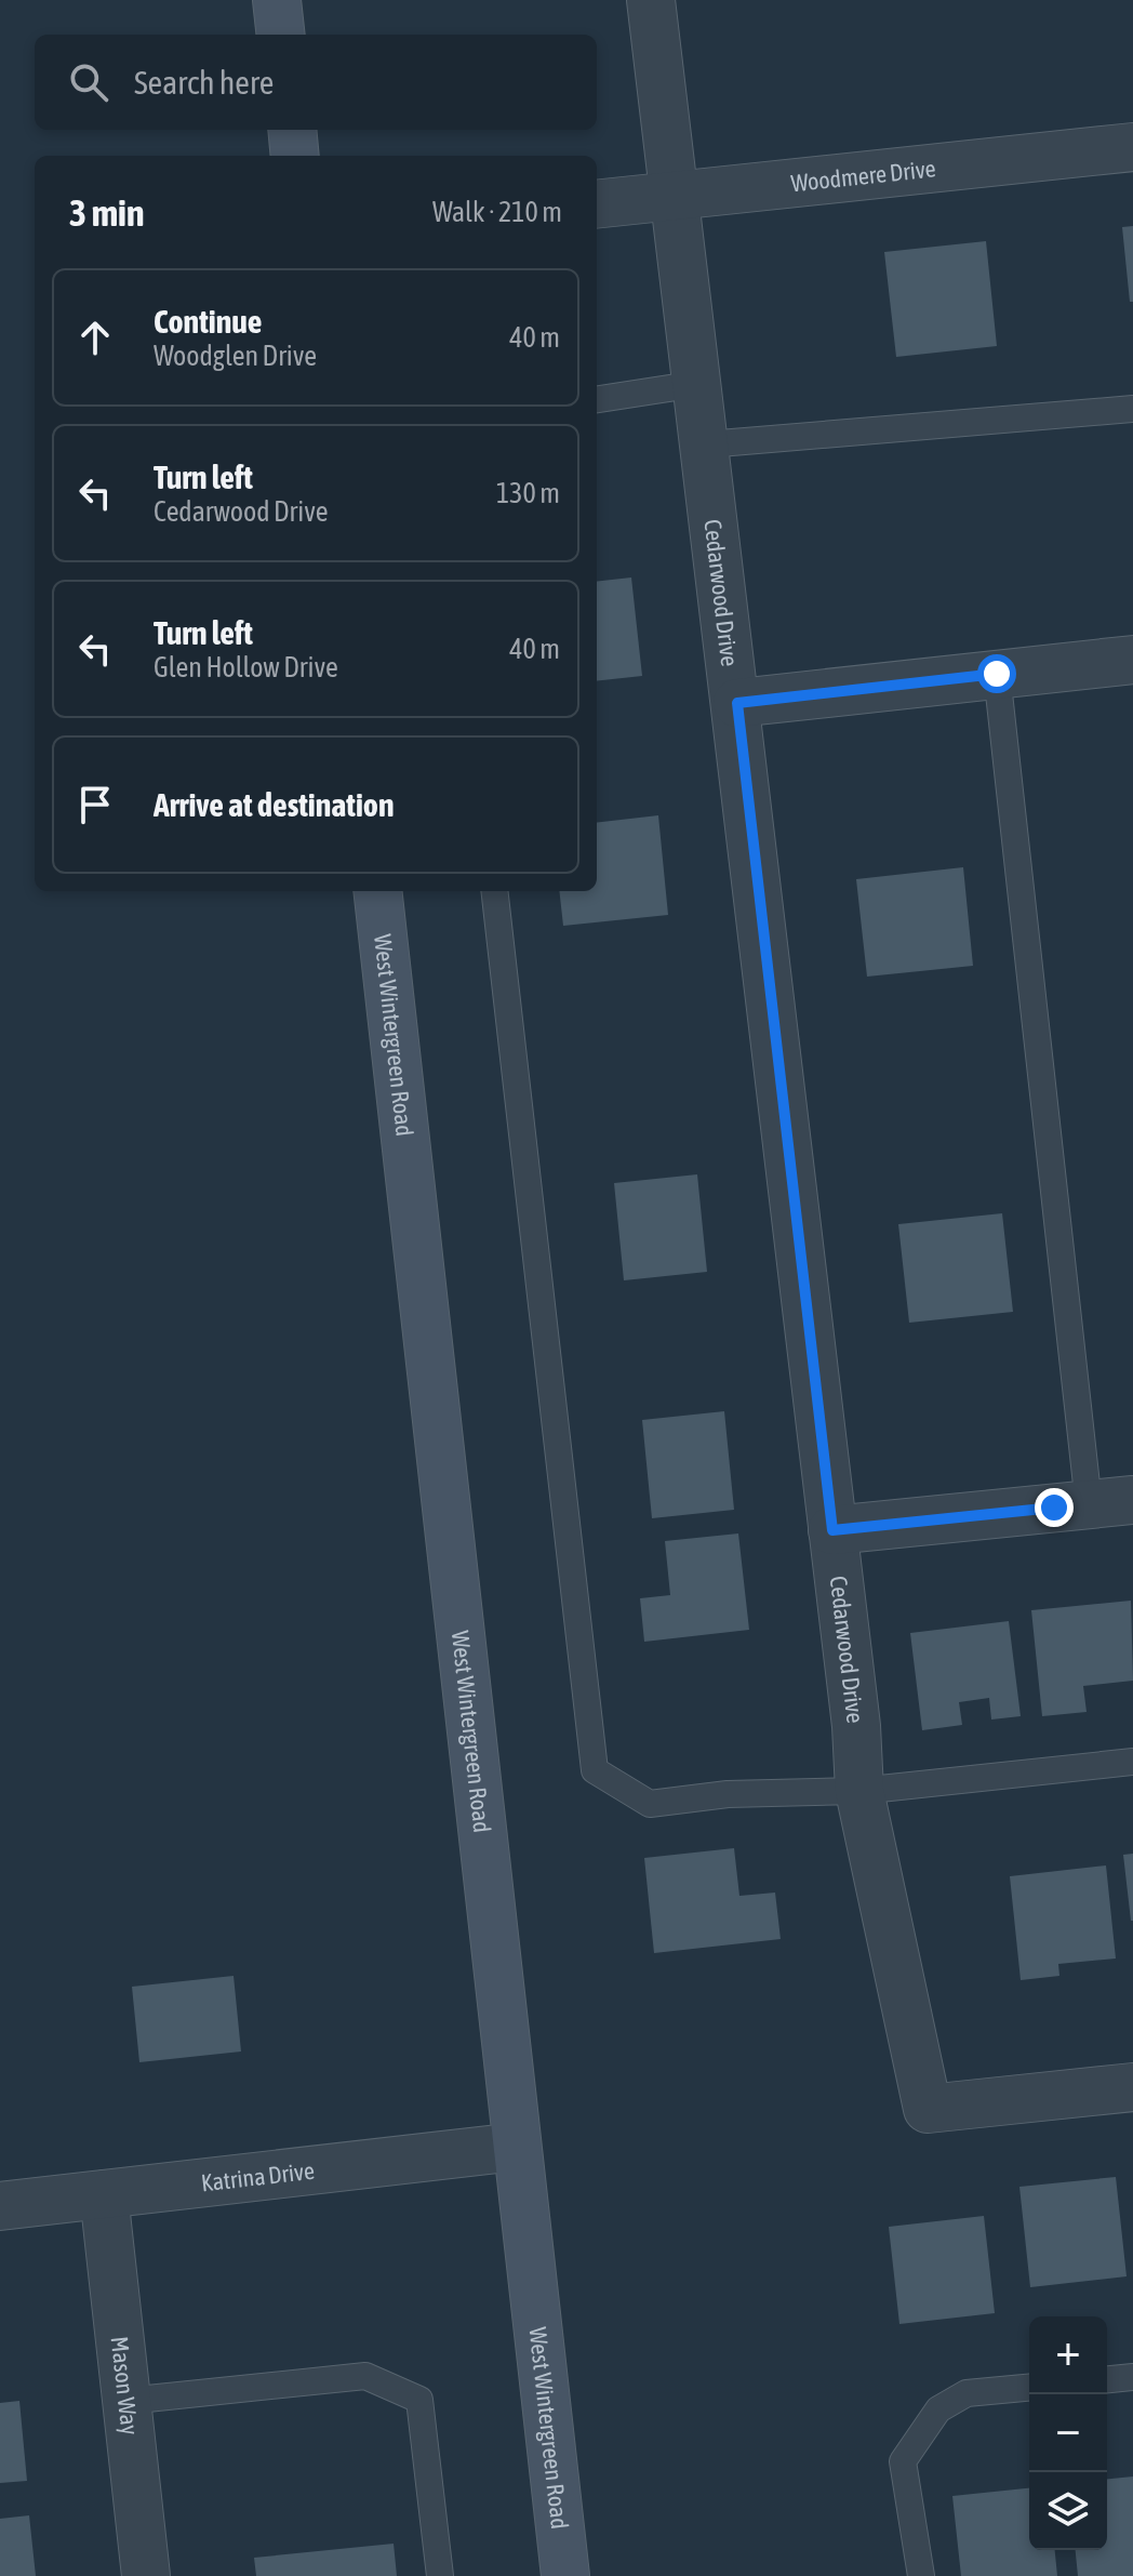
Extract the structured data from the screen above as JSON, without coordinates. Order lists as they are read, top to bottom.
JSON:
{
  "streets": {
    "main road": ["West Wintergreen Road"],
    "street": [
      "Woodmere Drive",
      "Cedarwood Drive",
      "Katrina Drive",
      "Mason Way"
    ]
  },
  "crossings": [
    ["Woodmere Drive", "Cedarwood Drive"],
    ["West Wintergreen Road", "Katrina Drive"],
    ["Katrina Drive", "Mason Way"]
  ],
  "page": {
    "search": "Search here",
    "heading": ["3 min", "Walk · 210 m"],
    "list": [
      ["Continue", "Woodglen Drive", "40 m"],
      ["Turn left", "Cedarwood Drive", "130 m"],
      ["Turn left", "Glen Hollow Drive", "40 m"],
      "Arrive at destination"
    ],
    "map_buttons": ["+", "−"]
  }
}
